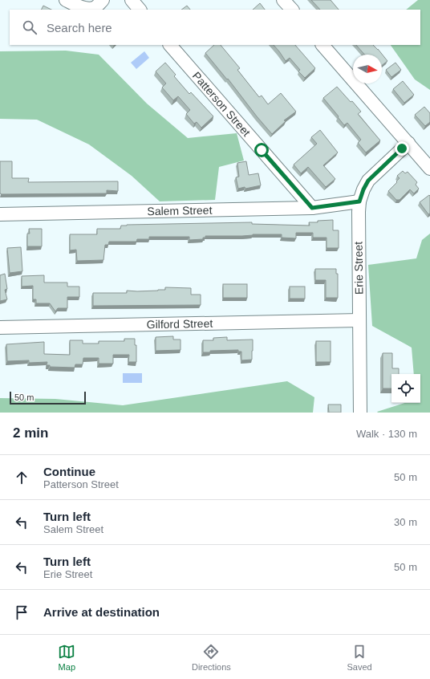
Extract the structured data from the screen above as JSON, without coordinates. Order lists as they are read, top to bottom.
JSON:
{
  "streets": {
    "street": [
      "Patterson Street",
      "Salem Street",
      "Erie Street",
      "Gilford Street"
    ]
  },
  "crossings": [
    ["Patterson Street", "Salem Street"],
    ["Salem Street", "Erie Street"],
    ["Erie Street", "Gilford Street"]
  ],
  "scale_bar": "50 m",
  "north": "right",
  "page": {
    "search": "Search here",
    "scale": "50 m",
    "heading": ["2 min", "Walk · 130 m"],
    "list": [
      ["Continue", "Patterson Street", "50 m"],
      ["Turn left", "Salem Street", "30 m"],
      ["Turn left", "Erie Street", "50 m"],
      "Arrive at destination"
    ],
    "nav": ["Map", "Directions", "Saved"]
  }
}
